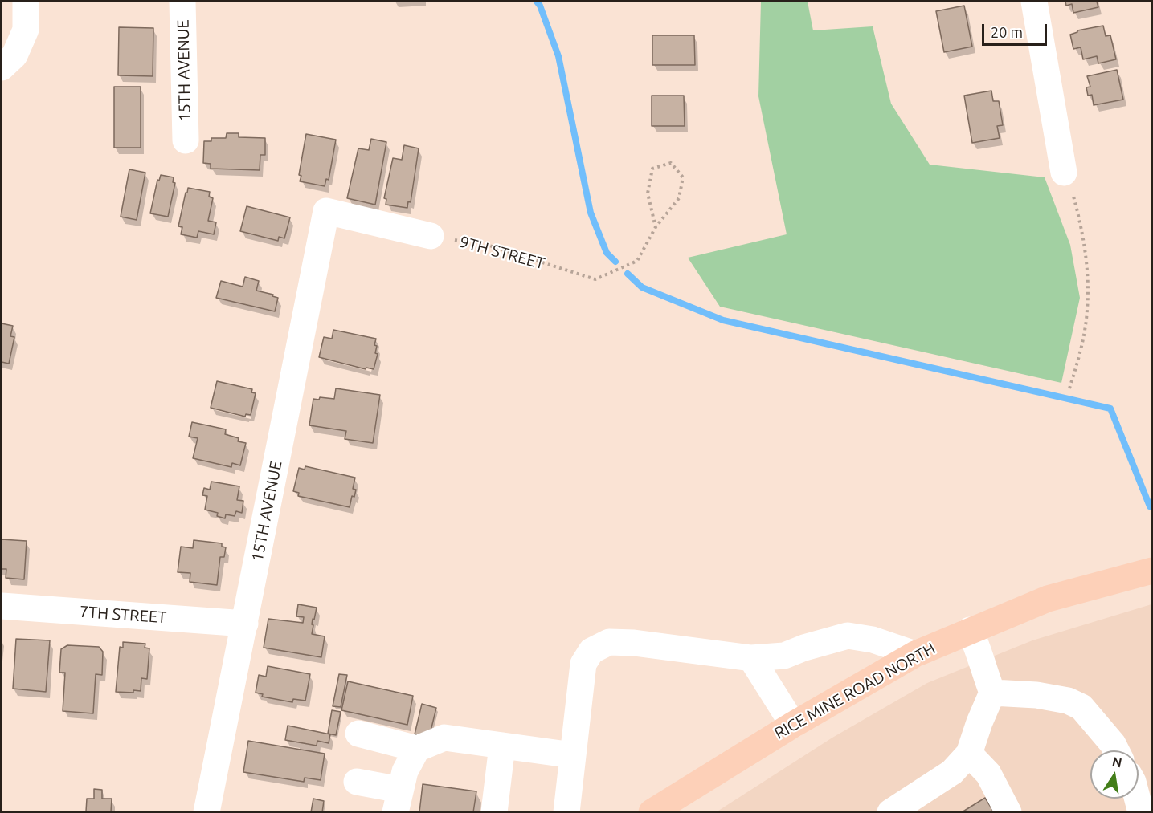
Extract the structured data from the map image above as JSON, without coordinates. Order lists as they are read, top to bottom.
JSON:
{
  "streets": {
    "main road": ["RICE MINE ROAD NORTH"],
    "street": ["15TH AVENUE", "7TH STREET"],
    "path": ["9TH STREET"]
  },
  "crossings": [
    ["15TH AVENUE", "9TH STREET"],
    ["15TH AVENUE", "7TH STREET"]
  ],
  "scale_bar": "20 m",
  "north": "top"
}
